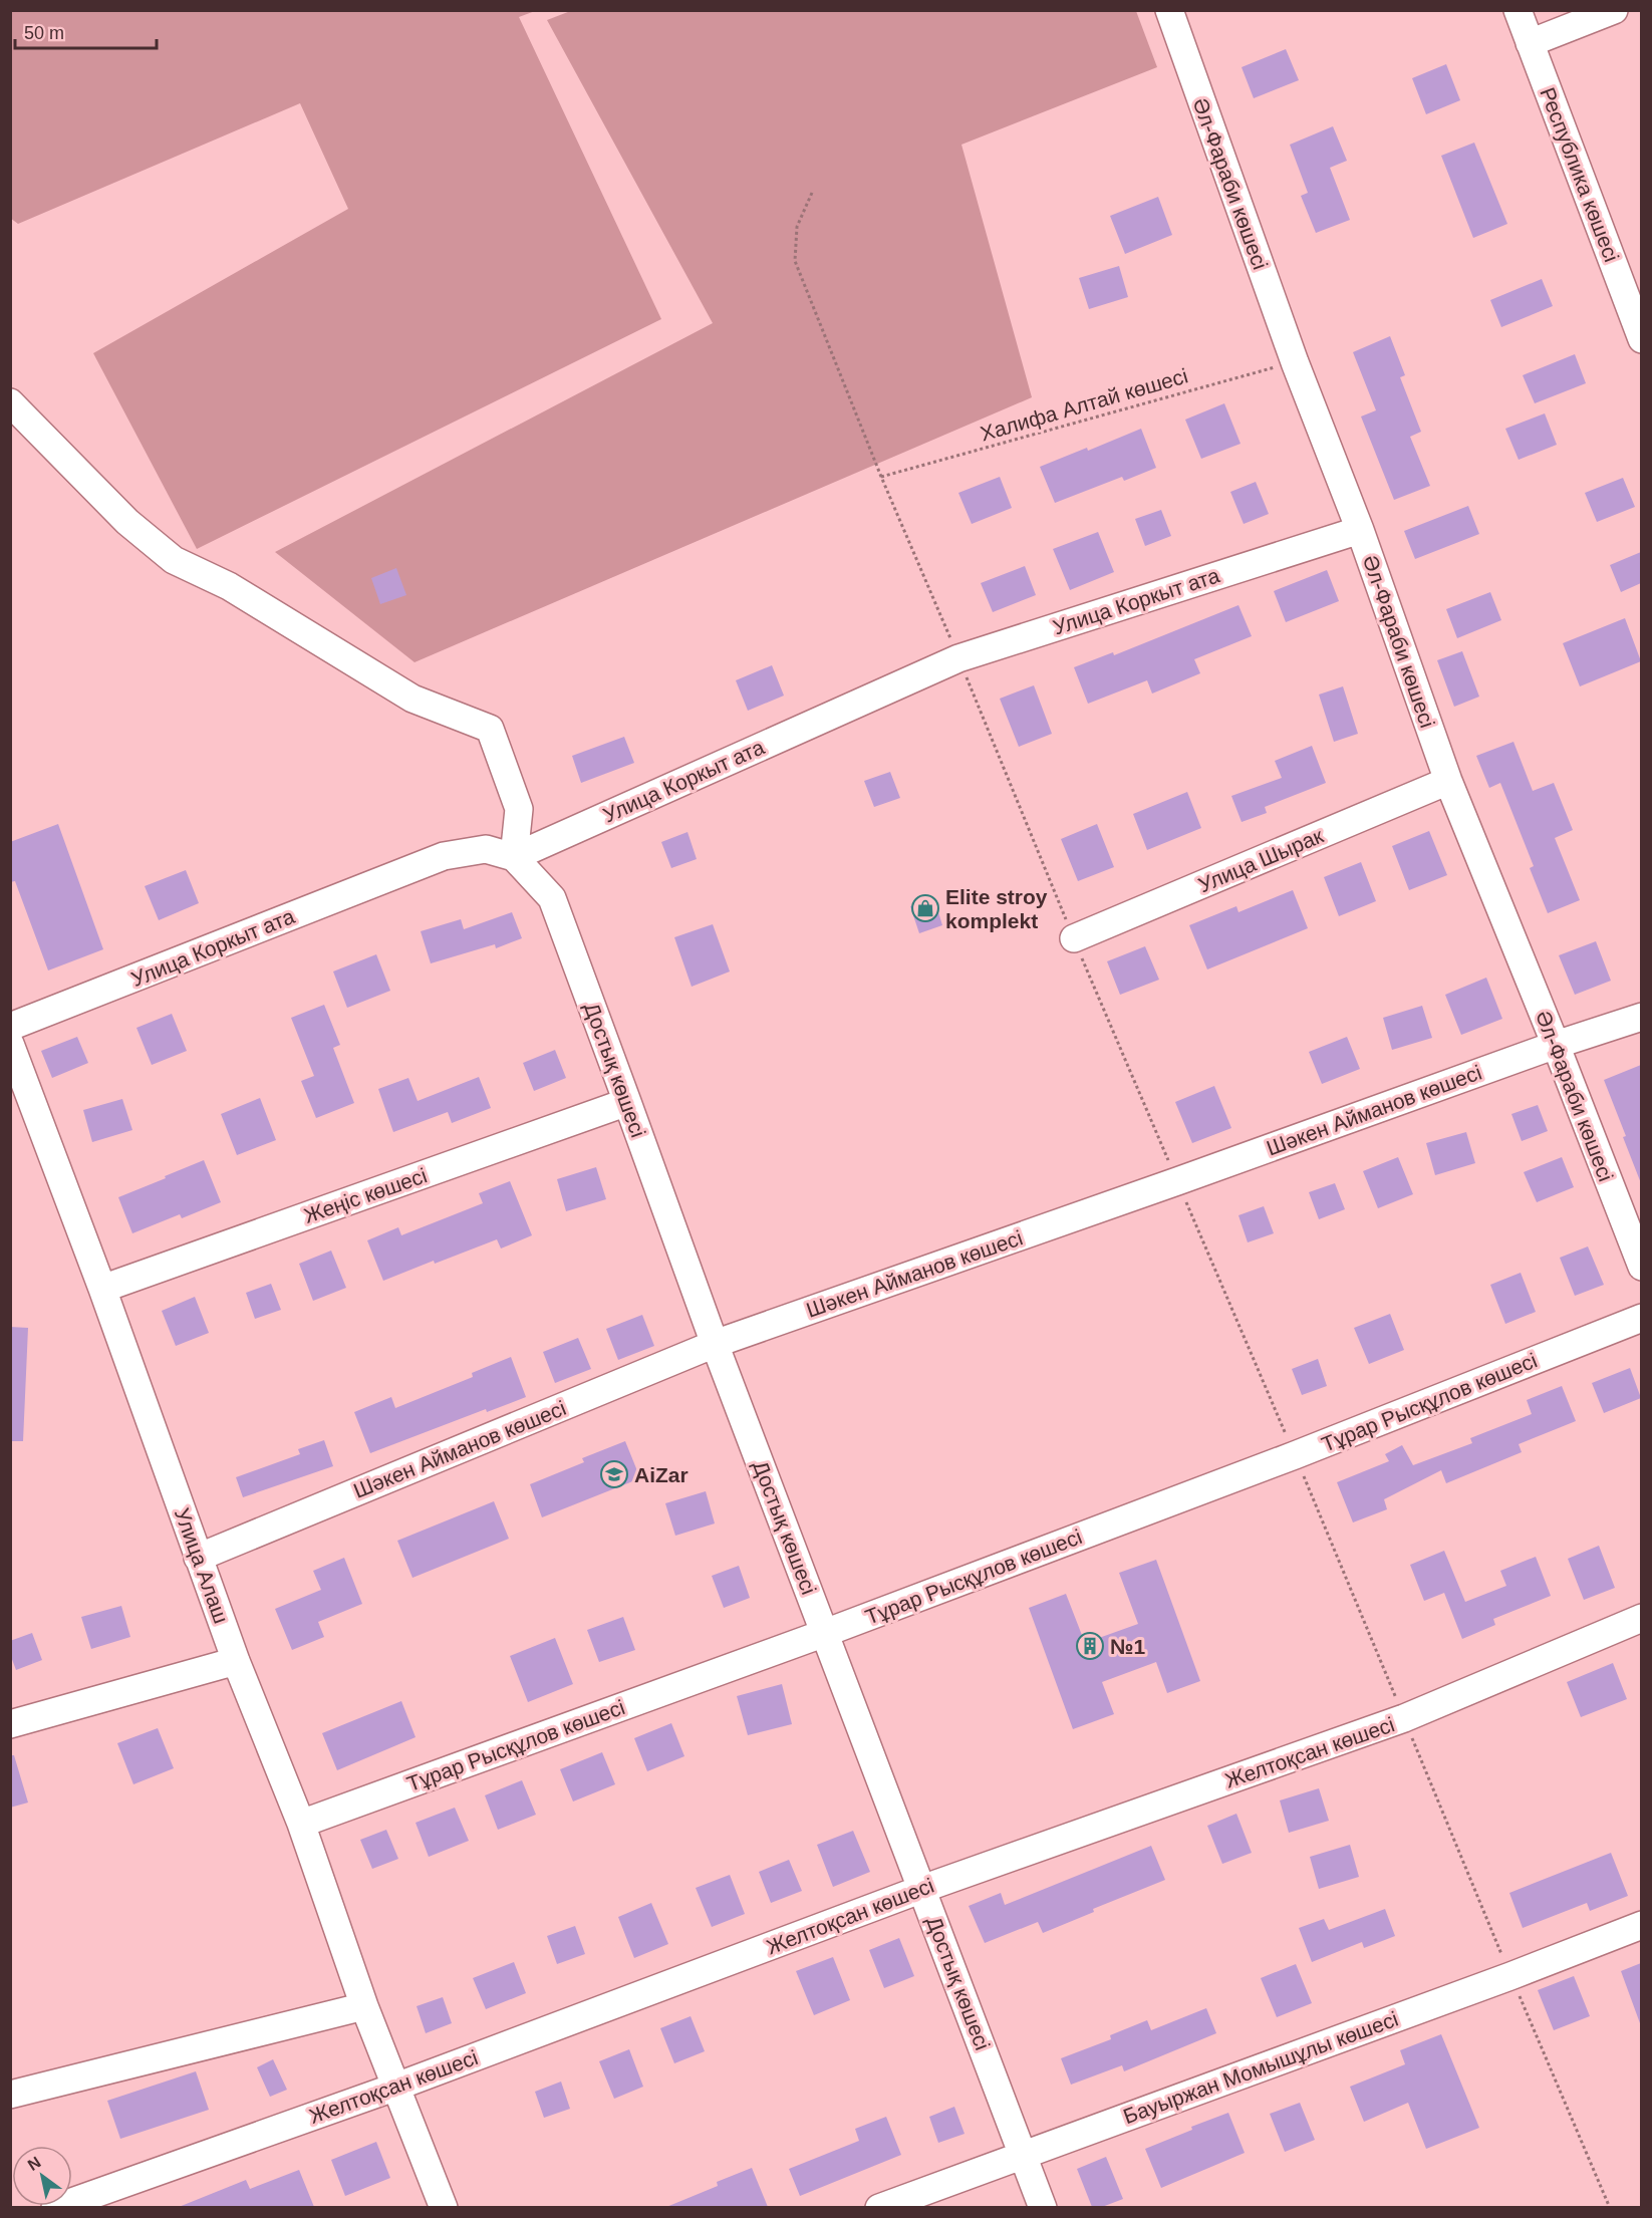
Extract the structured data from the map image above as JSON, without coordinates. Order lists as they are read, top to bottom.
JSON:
{
  "streets": {
    "street": [
      "Республика көшесі",
      "Әл-Фараби көшесі",
      "Улица Коркыт ата",
      "Улица Шырак",
      "Достық көшесі",
      "Шәкен Айманов көшесі",
      "Жеңіс көшесі",
      "Тұрар Рысқұлов көшесі",
      "Улица Алаш",
      "Желтоқсан көшесі",
      "Бауыржан Момышұлы көшесі"
    ],
    "path": ["Халифа Алтай көшесі"]
  },
  "crossings": [
    ["Әл-Фараби көшесі", "Халифа Алтай көшесі"],
    ["Әл-Фараби көшесі", "Улица Коркыт ата"],
    ["Әл-Фараби көшесі", "Улица Шырак"],
    ["Әл-Фараби көшесі", "Шәкен Айманов көшесі"],
    ["Улица Коркыт ата", "Достық көшесі"],
    ["Достық көшесі", "Шәкен Айманов көшесі"],
    ["Достық көшесі", "Жеңіс көшесі"],
    ["Достық көшесі", "Тұрар Рысқұлов көшесі"],
    ["Достық көшесі", "Желтоқсан көшесі"],
    ["Достық көшесі", "Бауыржан Момышұлы көшесі"],
    ["Шәкен Айманов көшесі", "Улица Алаш"],
    ["Жеңіс көшесі", "Улица Алаш"],
    ["Тұрар Рысқұлов көшесі", "Улица Алаш"],
    ["Улица Алаш", "Желтоқсан көшесі"]
  ],
  "places": {
    "shop": ["Elite stroy komplekt"],
    "school or university": ["AiZar"],
    "building": ["№1"]
  },
  "scale_bar": "50 m",
  "north": "top left"
}
